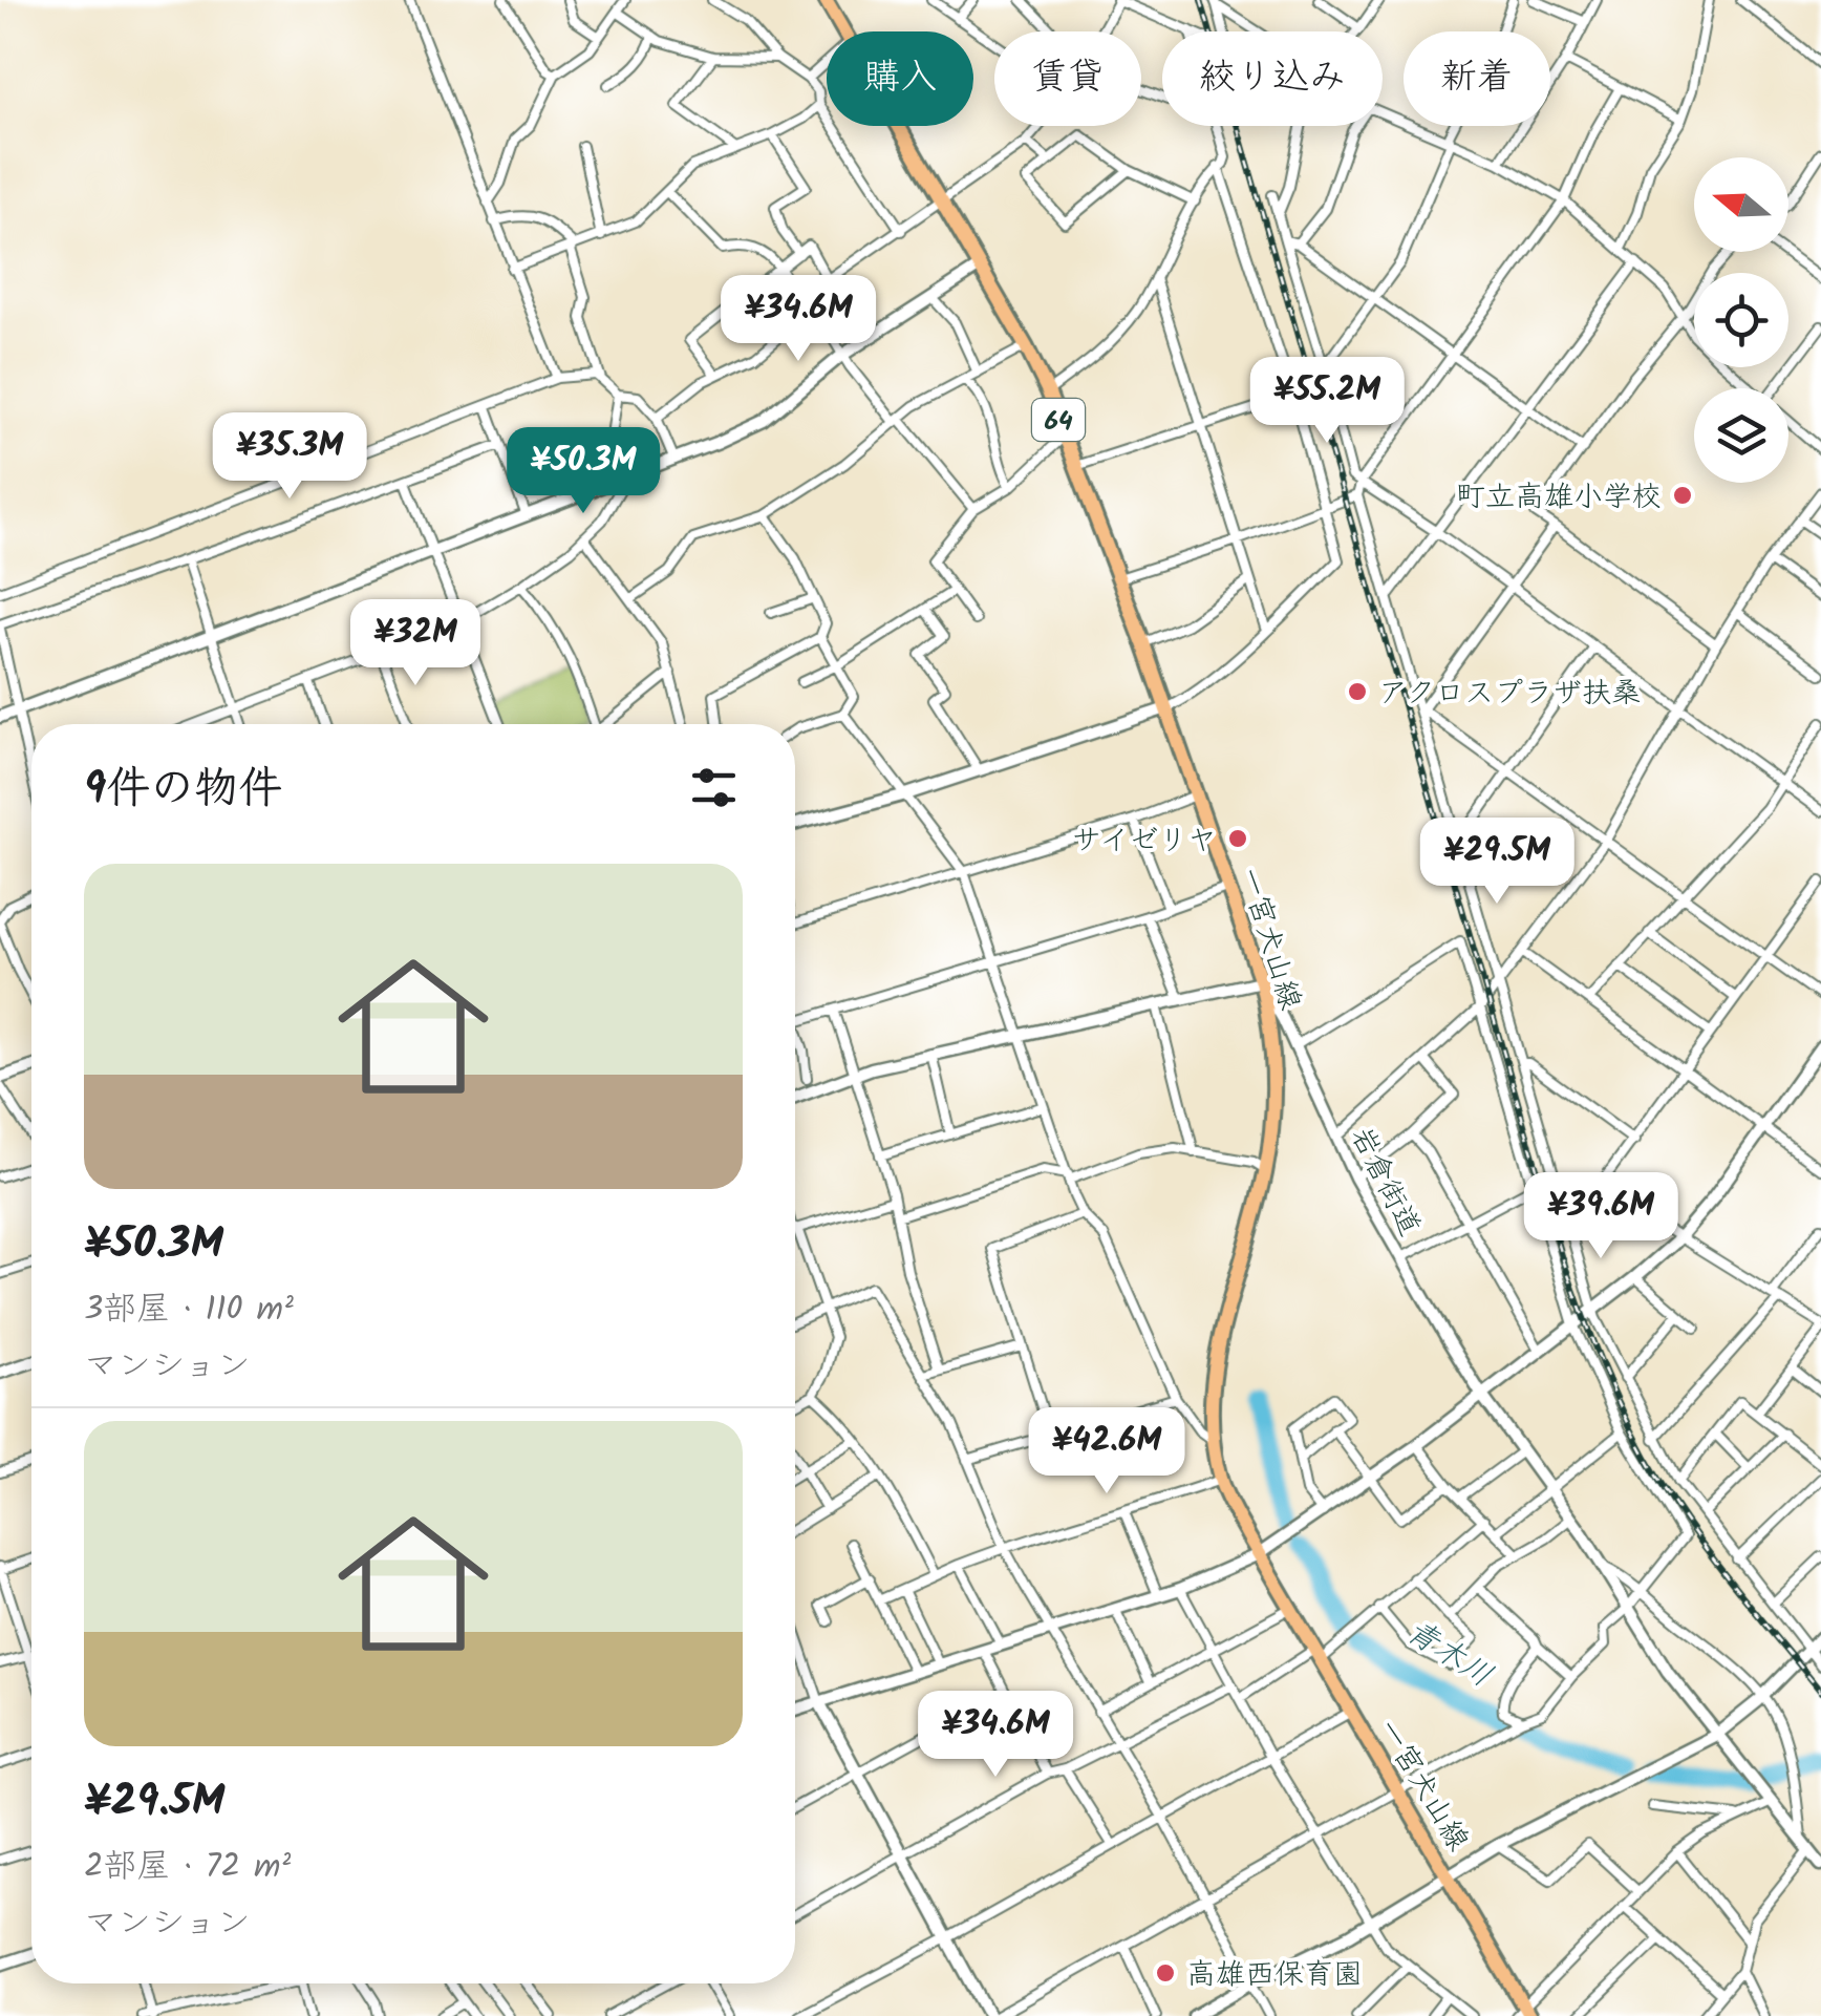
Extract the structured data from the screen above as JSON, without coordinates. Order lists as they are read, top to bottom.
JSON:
{
  "streets": {
    "main road": ["64", "一宮犬山線"],
    "street": ["岩倉街道"]
  },
  "crossings": [
    ["一宮犬山線", "岩倉街道"]
  ],
  "water": ["青木川"],
  "places": [
    "町立高雄小学校",
    "アクロスプラザ扶桑",
    "サイゼリヤ",
    "高雄西保育園"
  ],
  "north": "left",
  "page": {
    "chip": [
      "購入",
      "賃貸",
      "絞り込み",
      "新着"
    ],
    "price": [
      "¥34.6M",
      "¥55.2M",
      "¥35.3M",
      "¥50.3M",
      "¥32M",
      "¥29.5M",
      "¥39.6M",
      "¥42.6M",
      "¥34.6M"
    ],
    "heading": "9件の物件",
    "list": [
      {
        "name": "¥50.3M",
        "note": "3部屋 · 110 m² · マンション"
      },
      {
        "name": "¥29.5M",
        "note": "2部屋 · 72 m² · マンション"
      }
    ]
  }
}
